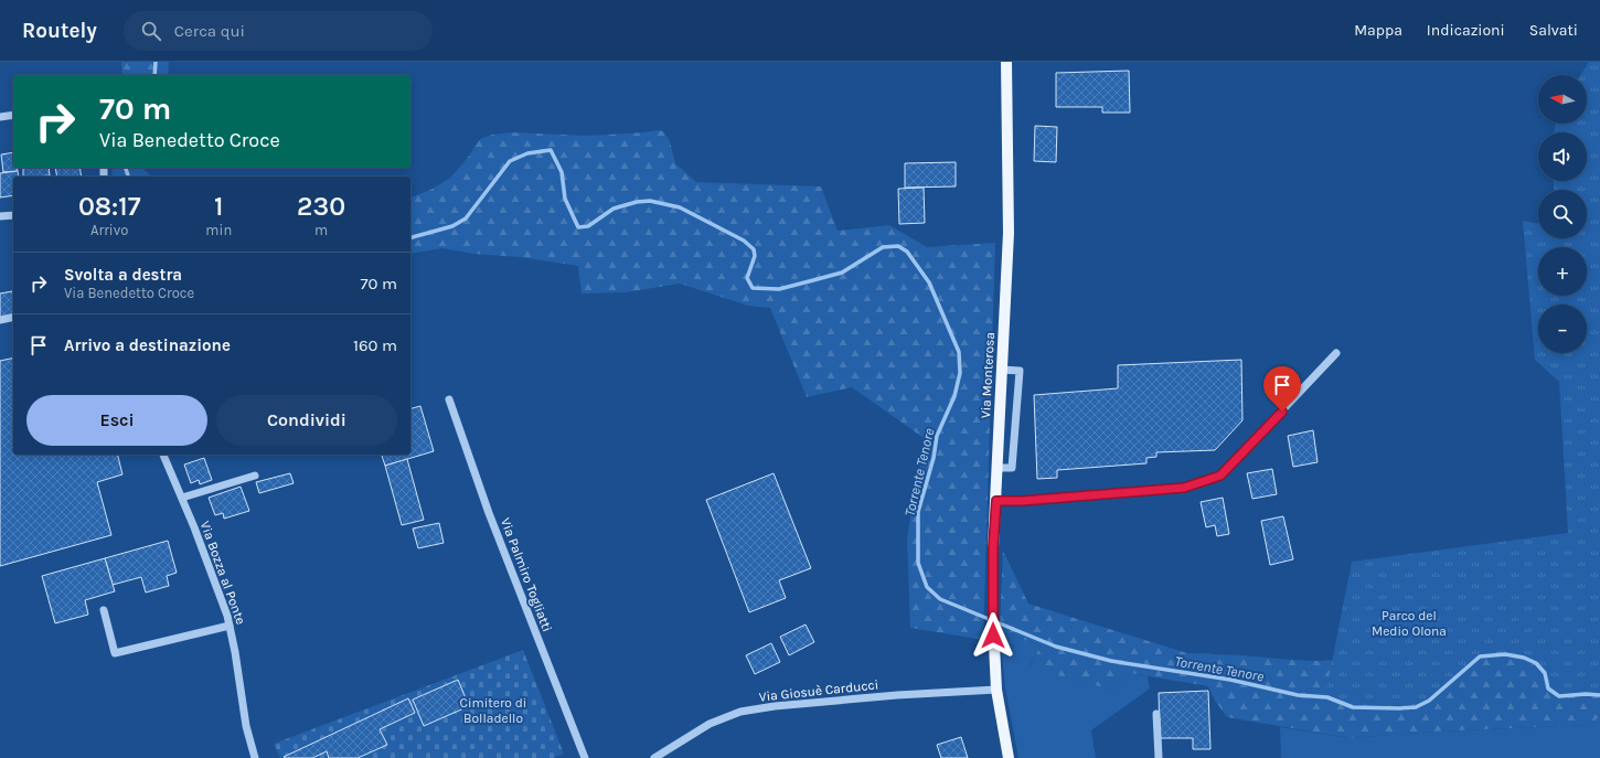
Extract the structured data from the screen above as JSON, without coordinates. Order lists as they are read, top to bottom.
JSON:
{
  "streets": {
    "main road": ["Via Monterosa"],
    "street": ["Via Bozza al Ponte", "Via Palmiro Togliatti", "Via Giosuè Carducci"]
  },
  "crossings": [
    ["Via Monterosa", "Via Giosuè Carducci"]
  ],
  "water": ["Torrente Tenore"],
  "parks": ["Parco del Medio Olona", "Cimitero di Bolladello"],
  "north": "left",
  "page": {
    "header": "Routely",
    "search": "Cerca qui",
    "nav": ["Mappa", "Indicazioni", "Salvati"],
    "map_buttons": ["+", "−"],
    "turn": ["70 m", "Via Benedetto Croce"],
    "eta": [
      "08:17",
      "Arrivo",
      "1",
      "min",
      "230",
      "m"
    ],
    "list": [
      {
        "name": "Svolta a destra",
        "note": "Via Benedetto Croce",
        "value": "70 m"
      },
      {
        "name": "Arrivo a destinazione",
        "value": "160 m"
      }
    ],
    "buttons": ["Esci", "Condividi"]
  }
}
